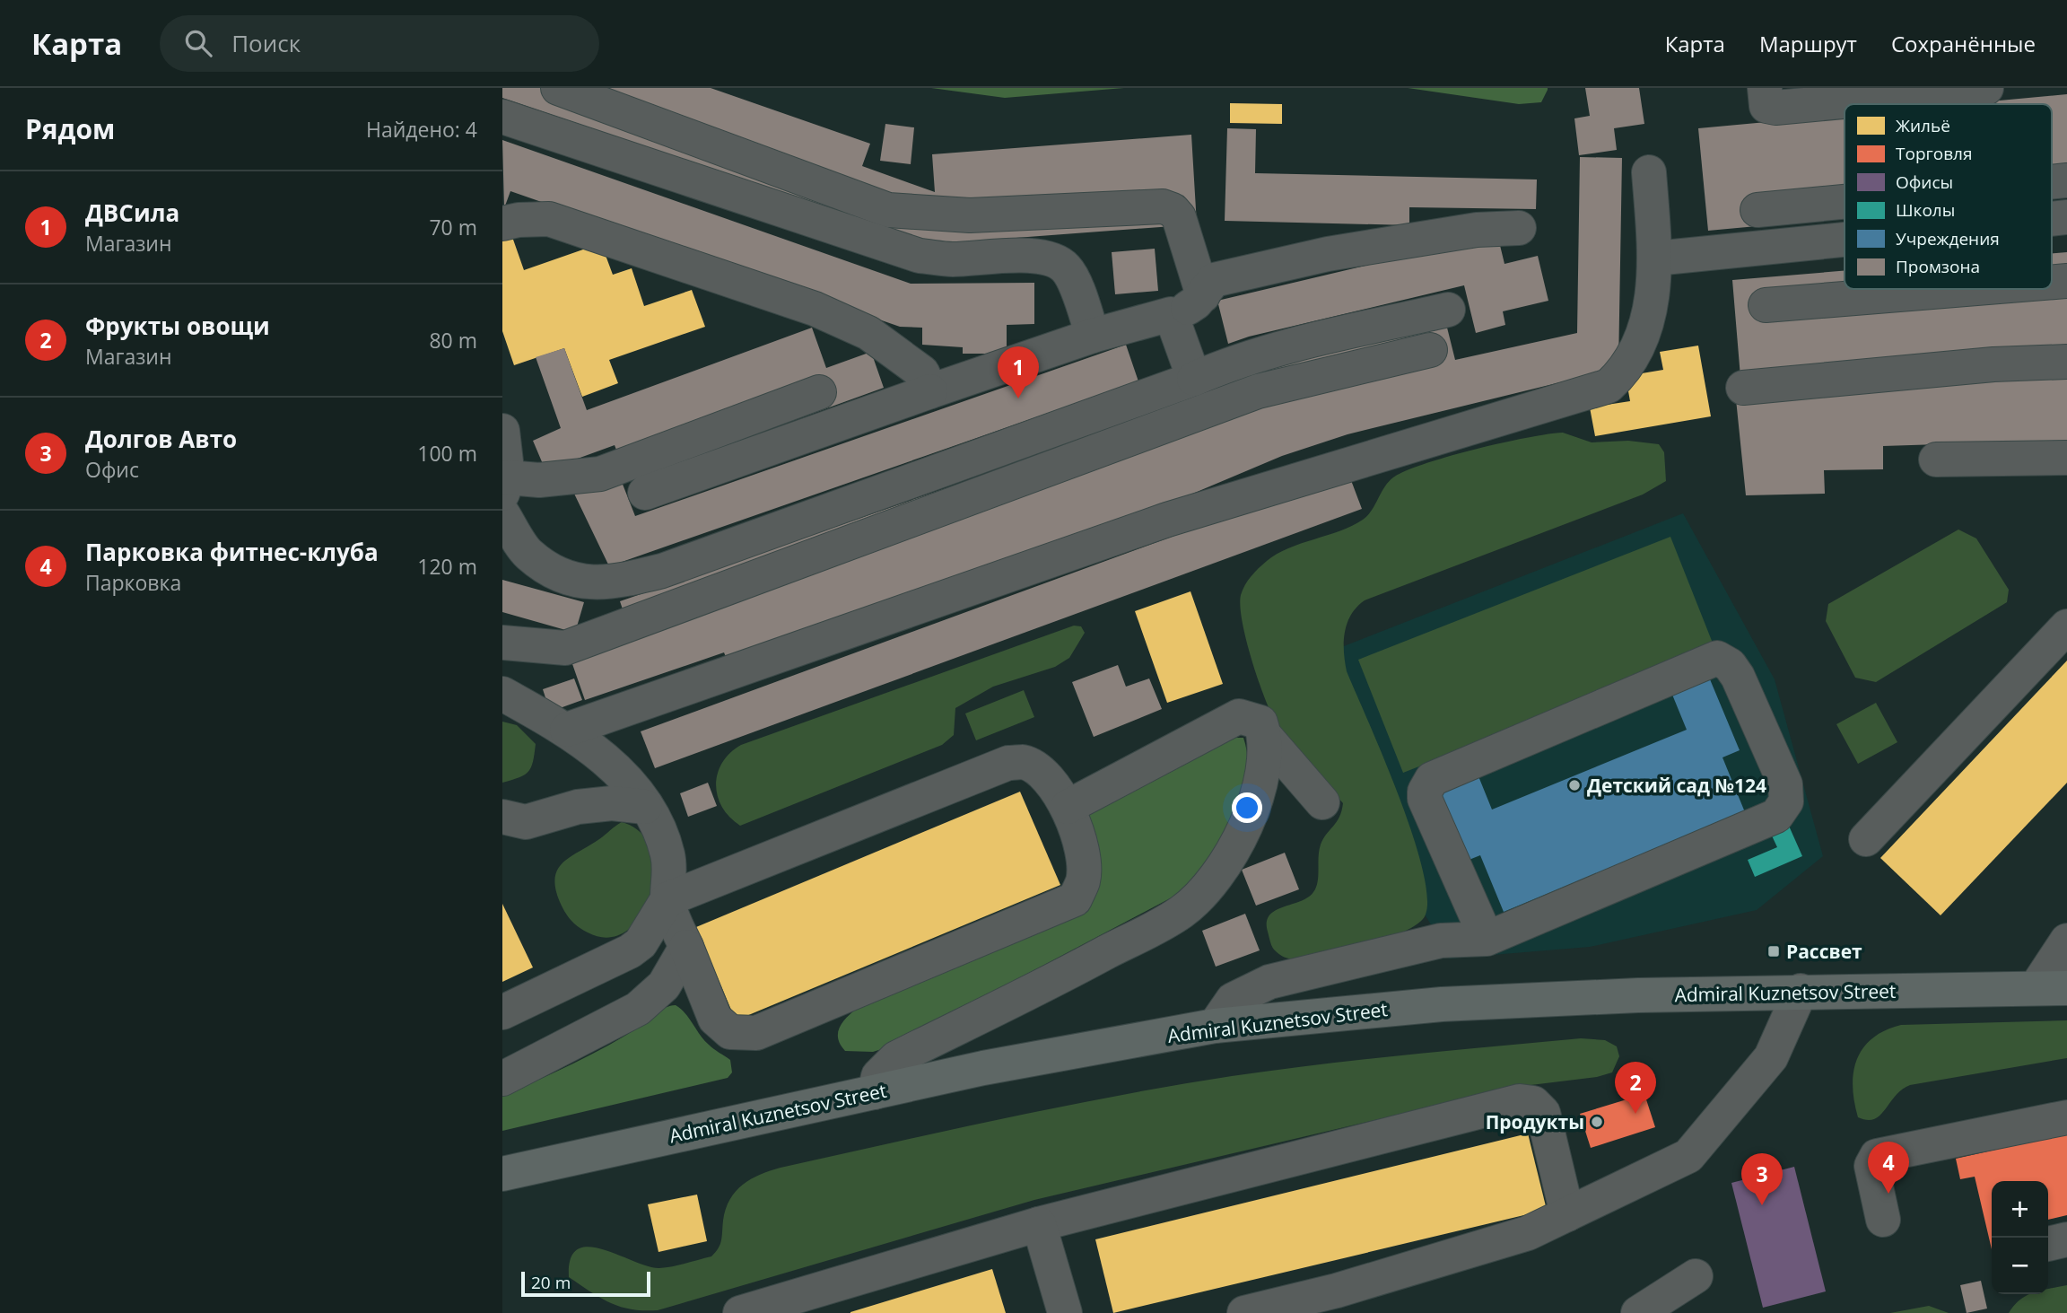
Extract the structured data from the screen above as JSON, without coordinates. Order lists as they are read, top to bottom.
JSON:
{
  "streets": {
    "main road": ["Admiral Kuznetsov Street"]
  },
  "places": {
    "other": ["Детский сад №124", "Продукты"],
    "transit": ["Рассвет"]
  },
  "legend": [
    "Жильё",
    "Торговля",
    "Офисы",
    "Школы",
    "Учреждения",
    "Промзона"
  ],
  "scale_bar": "20 m",
  "page": {
    "header": "Карта",
    "search": "Поиск",
    "nav": ["Карта", "Маршрут", "Сохранённые"],
    "heading": ["Рядом", "Найдено: 4"],
    "list": [
      {
        "mark": "1",
        "name": "ДВСила",
        "note": "Магазин",
        "value": "70 m"
      },
      {
        "mark": "2",
        "name": "Фрукты овощи",
        "note": "Магазин",
        "value": "80 m"
      },
      {
        "mark": "3",
        "name": "Долгов Авто",
        "note": "Офис",
        "value": "100 m"
      },
      {
        "mark": "4",
        "name": "Парковка фитнес-клуба",
        "note": "Парковка",
        "value": "120 m"
      }
    ],
    "pins": [
      "1",
      "2",
      "4",
      "3"
    ],
    "map_buttons": ["+", "−"],
    "scale": "20 m"
  }
}
